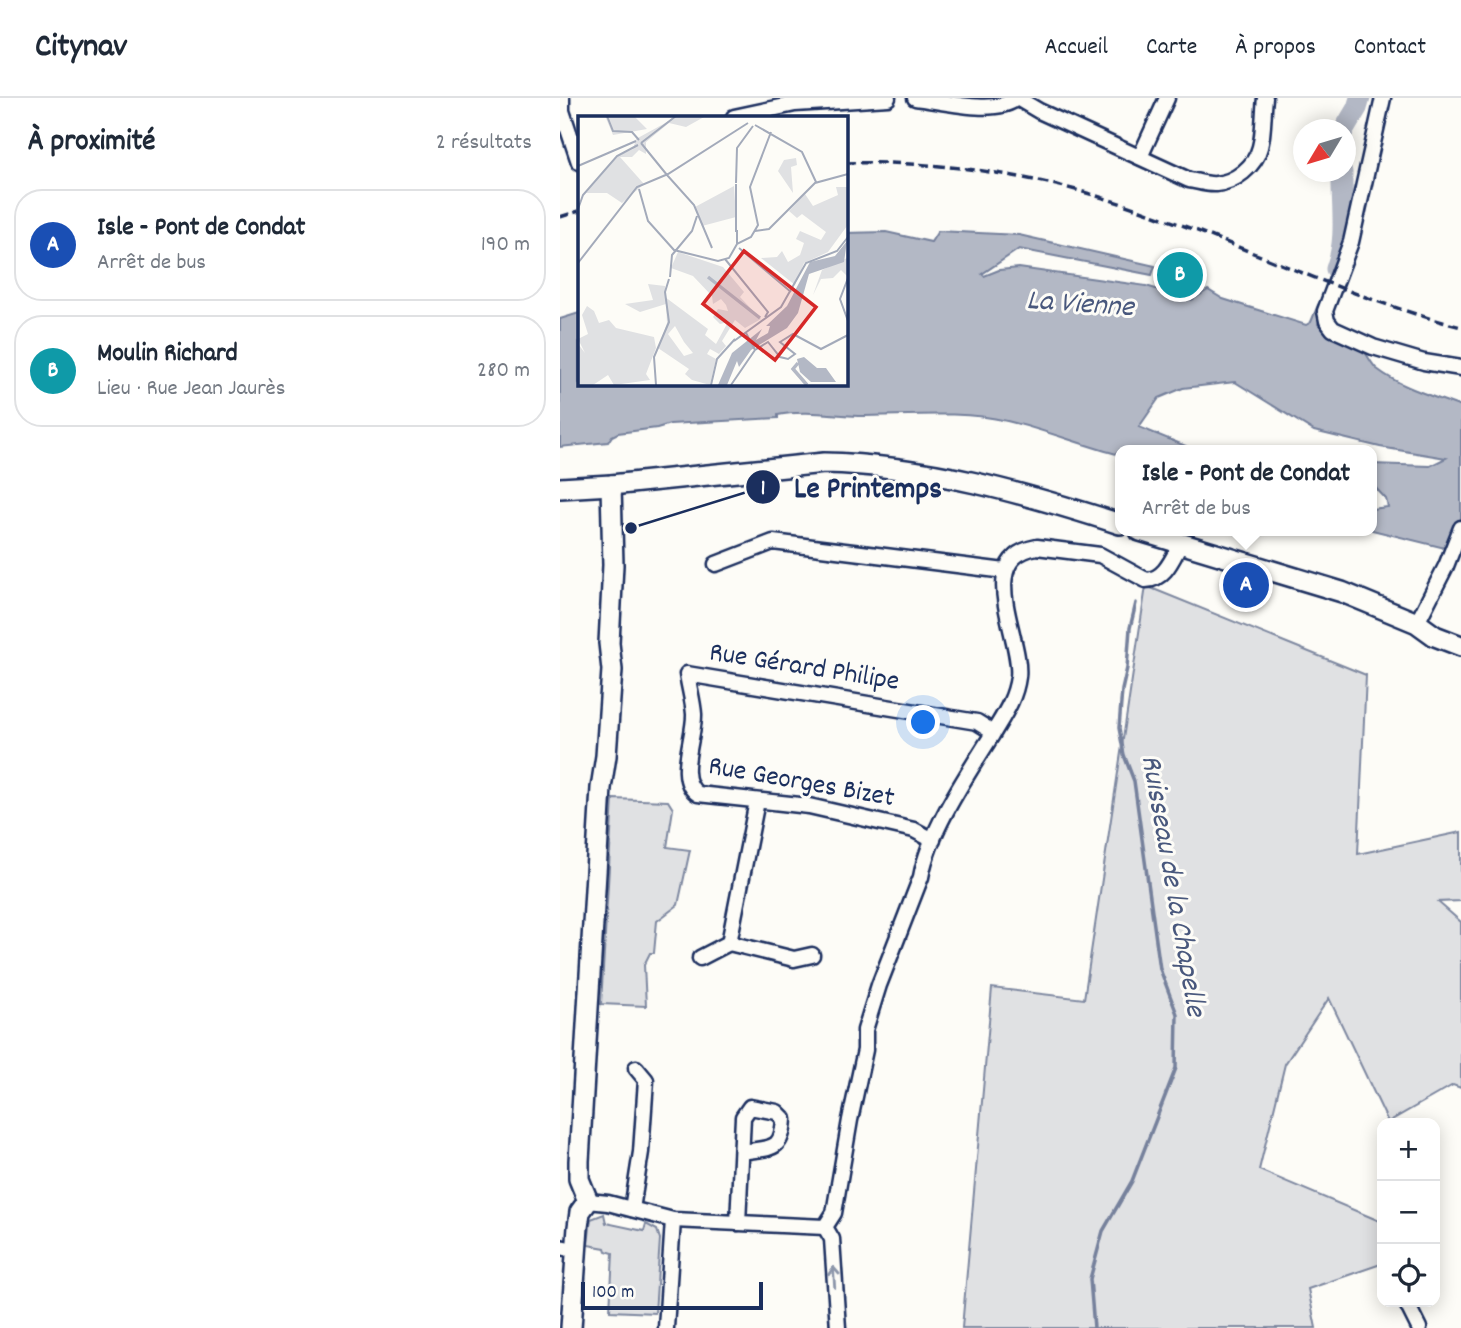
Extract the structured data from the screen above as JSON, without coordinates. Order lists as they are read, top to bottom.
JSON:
{
  "streets": {
    "street": ["Rue Gérard Philipe", "Rue Georges Bizet"]
  },
  "crossings": [
    ["Rue Gérard Philipe", "Rue Georges Bizet"]
  ],
  "water": ["La Vienne", "Ruisseau de la Chapelle"],
  "places": ["Le Printemps"],
  "scale_bar": "100 m",
  "north": "bottom left",
  "page": {
    "header": "Citynav",
    "nav": [
      "Accueil",
      "Carte",
      "À propos",
      "Contact"
    ],
    "heading": ["À proximité", "2 résultats"],
    "list": [
      {
        "mark": "A",
        "name": "Isle - Pont de Condat",
        "note": "Arrêt de bus",
        "value": "190 m"
      },
      {
        "mark": "B",
        "name": "Moulin Richard",
        "note": "Lieu · Rue Jean Jaurès",
        "value": "280 m"
      }
    ],
    "pins": ["B", "A"],
    "popup": ["Isle - Pont de Condat", "Arrêt de bus"],
    "map_buttons": ["+", "−"],
    "scale": "100 m"
  }
}
